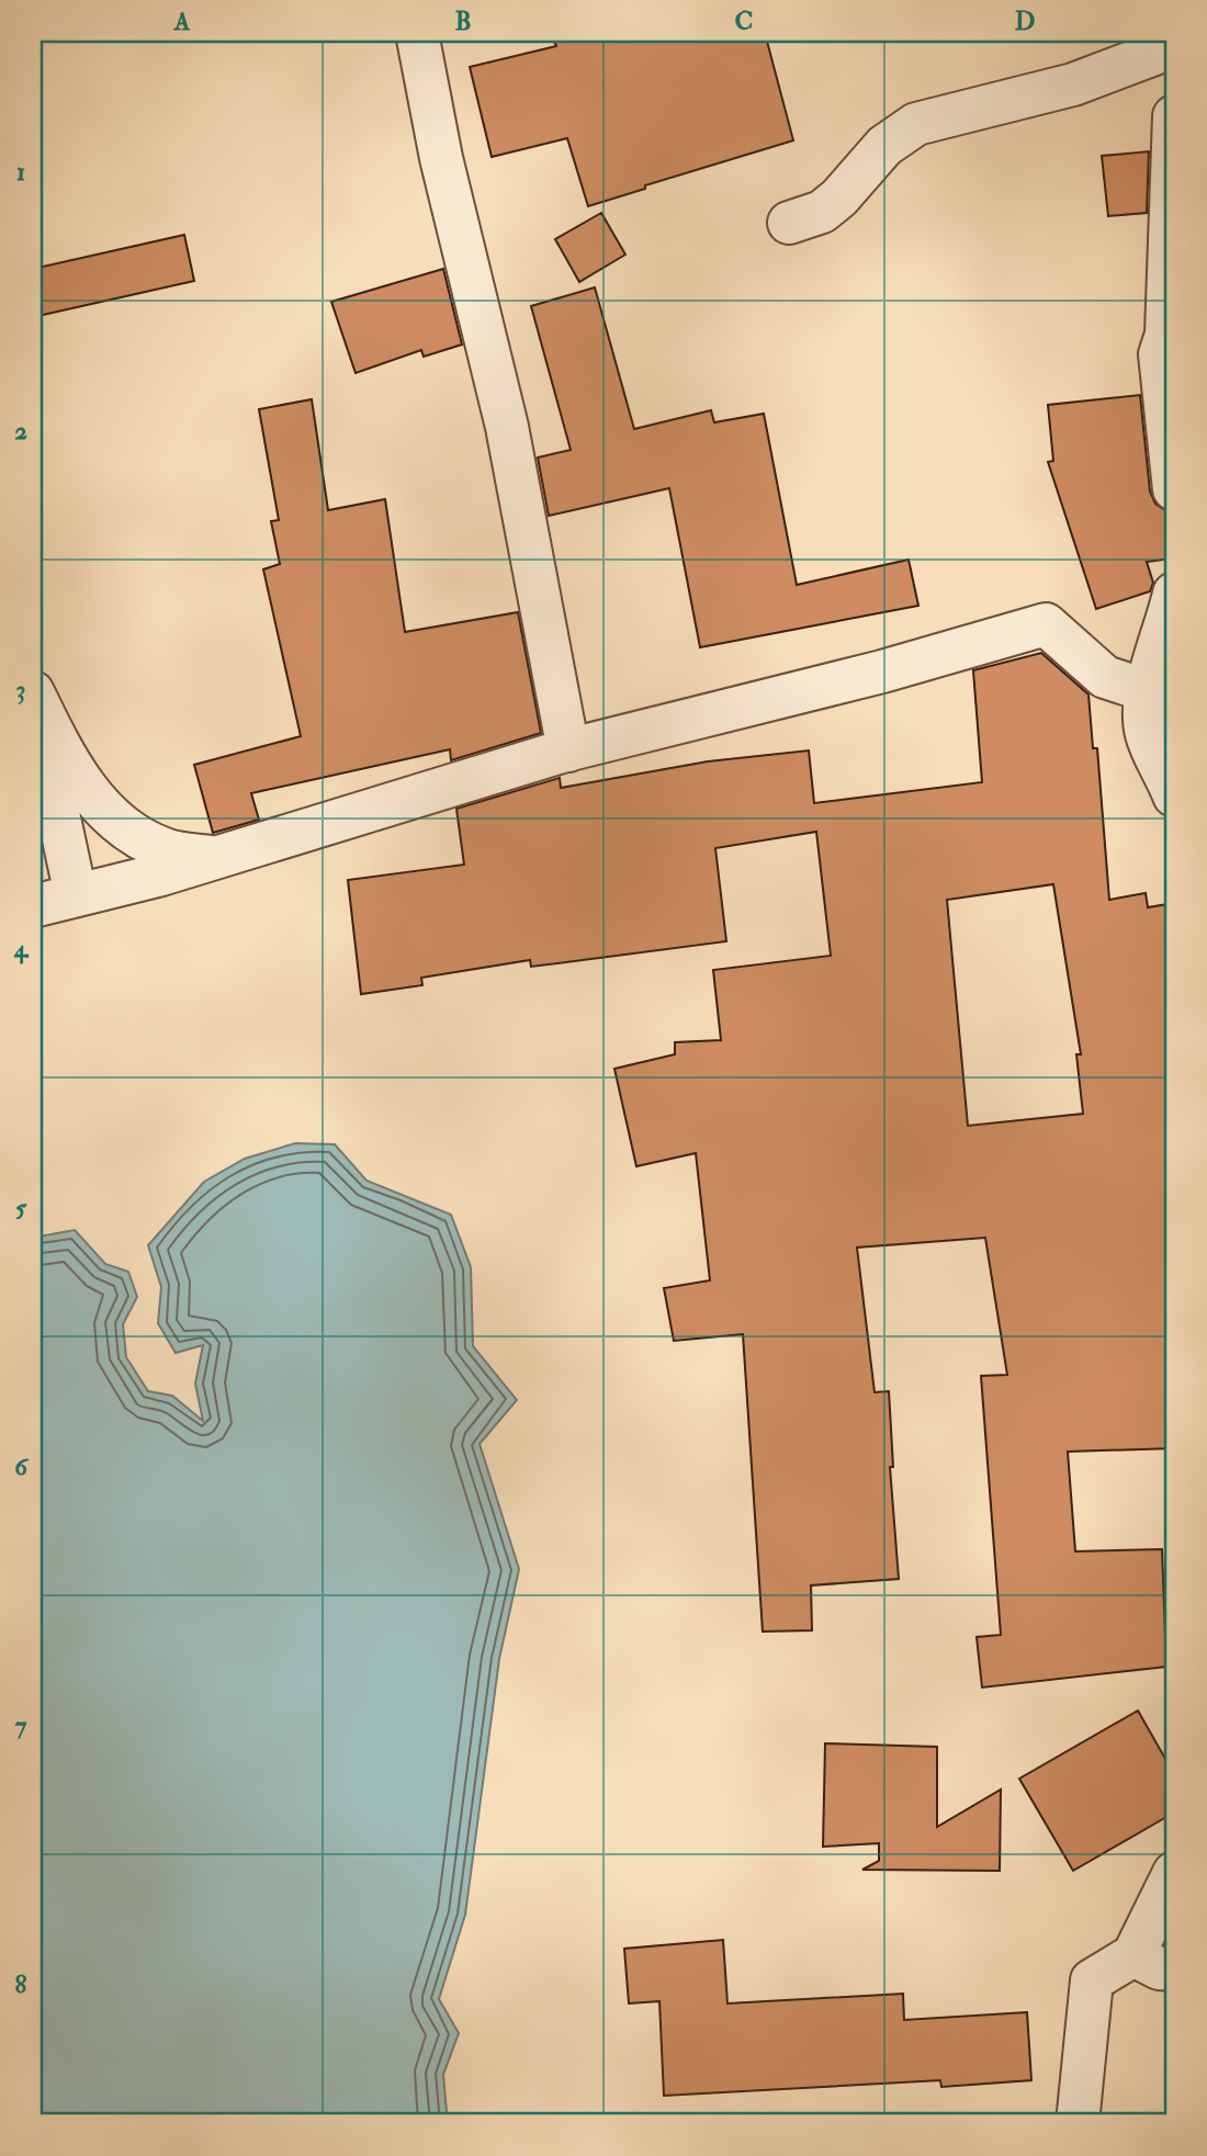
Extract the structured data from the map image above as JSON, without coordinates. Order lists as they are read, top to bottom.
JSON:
{
  "grid": {
    "columns": [
      "A",
      "B",
      "C",
      "D"
    ],
    "rows": [
      "1",
      "2",
      "3",
      "4",
      "5",
      "6",
      "7",
      "8"
    ]
  }
}
